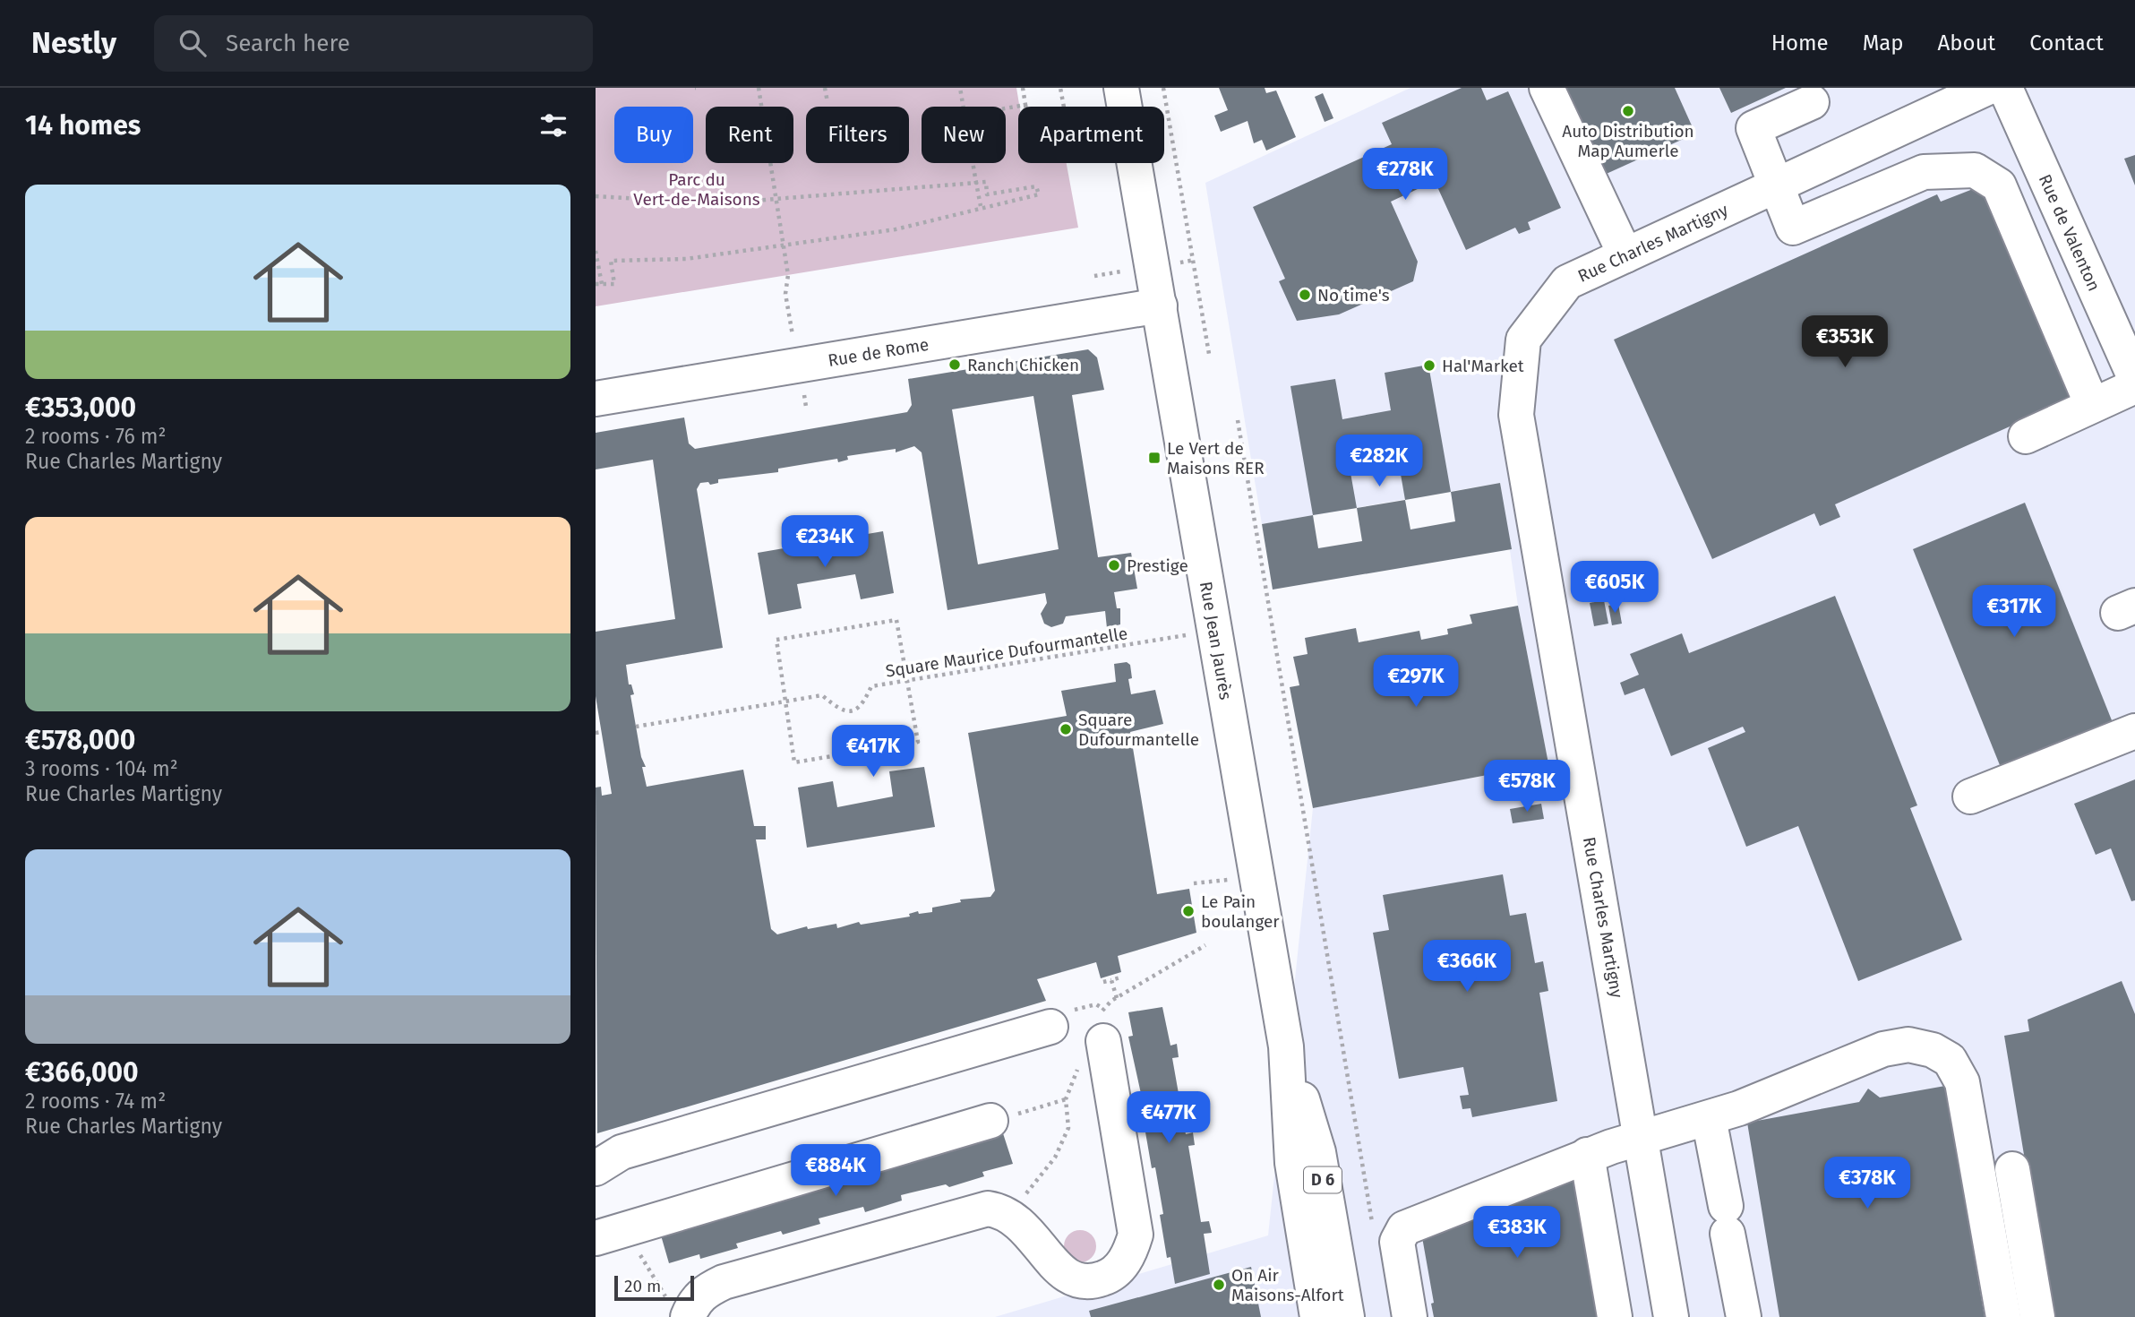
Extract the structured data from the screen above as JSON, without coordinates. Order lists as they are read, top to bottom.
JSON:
{
  "streets": {
    "street": [
      "Rue de Valenton",
      "Rue Charles Martigny",
      "Rue de Rome",
      "Rue Jean Jaurès",
      "D 6"
    ],
    "path": ["Square Maurice Dufourmantelle"]
  },
  "crossings": [
    ["Rue de Rome", "Rue Jean Jaurès"],
    ["Rue Jean Jaurès", "Square Maurice Dufourmantelle"]
  ],
  "parks": ["Parc du Vert-de-Maisons"],
  "places": {
    "other": [
      "Auto Distribution Map Aumerle",
      "No time's",
      "Ranch Chicken",
      "Hal'Market",
      "Prestige",
      "Square Dufourmantelle",
      "Le Pain boulanger",
      "On Air Maisons-Alfort"
    ],
    "transit": ["Le Vert de Maisons RER"]
  },
  "scale_bar": "20 m",
  "page": {
    "header": "Nestly",
    "search": "Search here",
    "nav": [
      "Home",
      "Map",
      "About",
      "Contact"
    ],
    "heading": "14 homes",
    "chip": [
      "Buy",
      "Rent",
      "Filters",
      "New",
      "Apartment"
    ],
    "price": [
      "€278K",
      "€353K",
      "€282K",
      "€234K",
      "€605K",
      "€317K",
      "€297K",
      "€417K",
      "€578K",
      "€366K",
      "€477K",
      "€884K",
      "€378K",
      "€383K"
    ],
    "list": [
      {
        "name": "€353,000",
        "note": "2 rooms · 76 m² · Rue Charles Martigny"
      },
      {
        "name": "€578,000",
        "note": "3 rooms · 104 m² · Rue Charles Martigny"
      },
      {
        "name": "€366,000",
        "note": "2 rooms · 74 m² · Rue Charles Martigny"
      }
    ],
    "scale": "20 m"
  }
}
